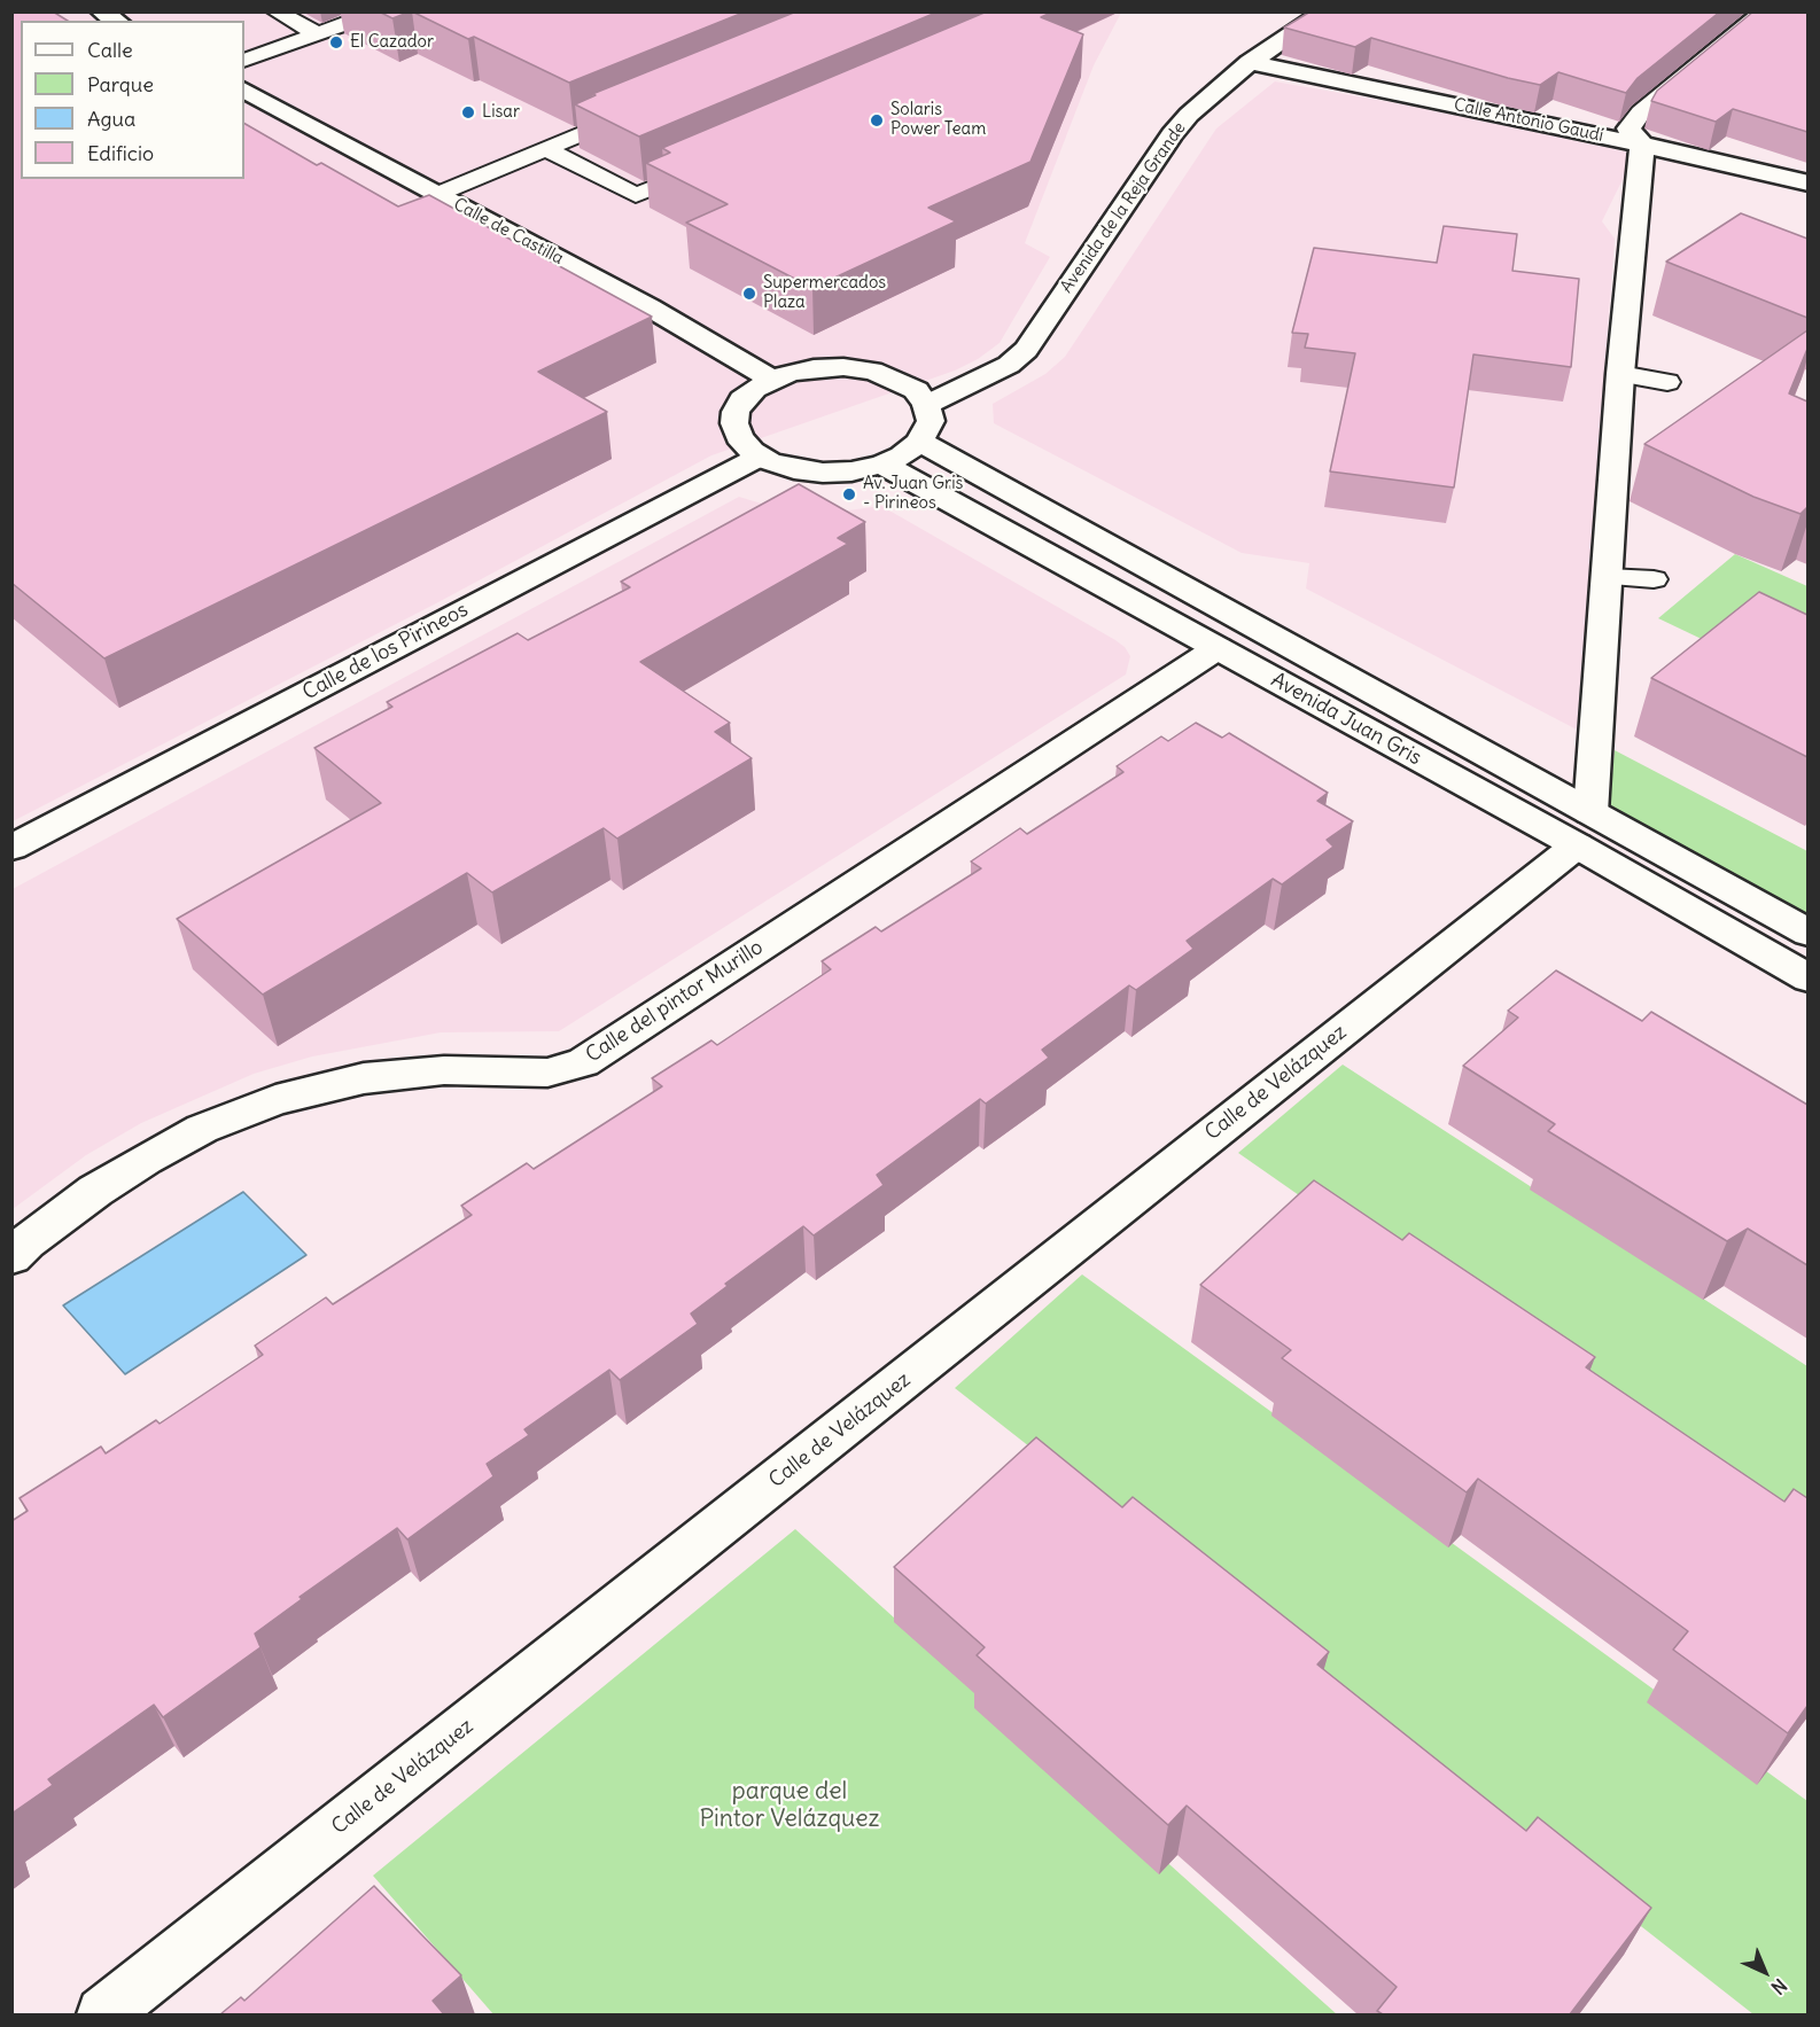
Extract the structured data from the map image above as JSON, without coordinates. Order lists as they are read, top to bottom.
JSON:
{
  "streets": {
    "street": [
      "Calle Antonio Gaudí",
      "Avenida de la Reja Grande",
      "Calle de Castilla",
      "Calle de los Pirineos",
      "Avenida Juan Gris",
      "Calle del pintor Murillo",
      "Calle de Velázquez"
    ]
  },
  "crossings": [
    ["Calle Antonio Gaudí", "Avenida de la Reja Grande"],
    ["Avenida de la Reja Grande", "Calle de Castilla"],
    ["Avenida de la Reja Grande", "Calle de los Pirineos"],
    ["Avenida de la Reja Grande", "Avenida Juan Gris"],
    ["Calle de Castilla", "Calle de los Pirineos"],
    ["Calle de Castilla", "Avenida Juan Gris"],
    ["Calle de los Pirineos", "Avenida Juan Gris"],
    ["Avenida Juan Gris", "Calle del pintor Murillo"],
    ["Avenida Juan Gris", "Calle de Velázquez"]
  ],
  "parks": ["parque del Pintor Velázquez"],
  "places": [
    "El Cazador",
    "Lisar",
    "Solaris Power Team",
    "Supermercados Plaza",
    "Av. Juan Gris - Pirineos"
  ],
  "legend": [
    "Calle",
    "Parque",
    "Agua",
    "Edificio"
  ],
  "north": "bottom right"
}
